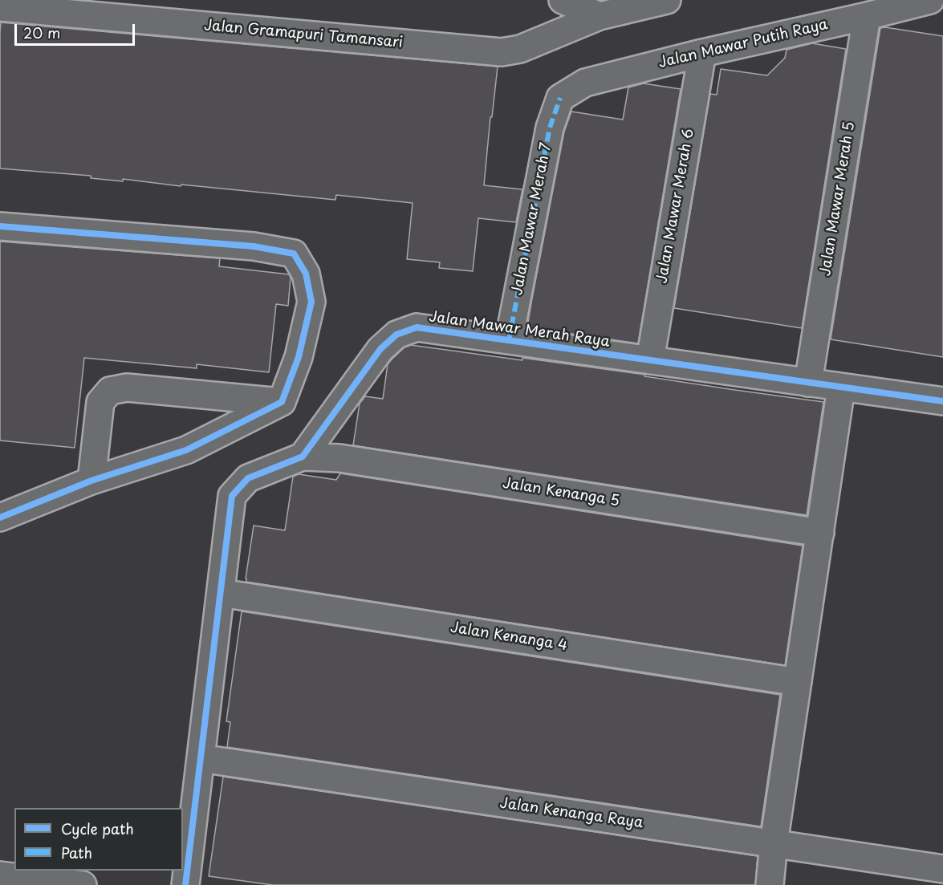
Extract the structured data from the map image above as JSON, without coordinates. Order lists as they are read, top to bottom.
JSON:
{
  "streets": {
    "street": [
      "Jalan Gramapuri Tamansari",
      "Jalan Mawar Putih Raya",
      "Jalan Mawar Merah 5",
      "Jalan Mawar Merah 6",
      "Jalan Mawar Merah 7",
      "Jalan Mawar Merah Raya",
      "Jalan Kenanga 5",
      "Jalan Kenanga 4",
      "Jalan Kenanga Raya"
    ]
  },
  "crossings": [
    ["Jalan Mawar Putih Raya", "Jalan Mawar Merah 5"],
    ["Jalan Mawar Putih Raya", "Jalan Mawar Merah 6"],
    ["Jalan Mawar Putih Raya", "Jalan Mawar Merah 7"],
    ["Jalan Mawar Merah 5", "Jalan Mawar Merah Raya"],
    ["Jalan Mawar Merah 6", "Jalan Mawar Merah Raya"],
    ["Jalan Mawar Merah 7", "Jalan Mawar Merah Raya"],
    ["Jalan Mawar Merah Raya", "Jalan Kenanga 5"]
  ],
  "legend": ["Cycle path", "Path"],
  "scale_bar": "20 m"
}
